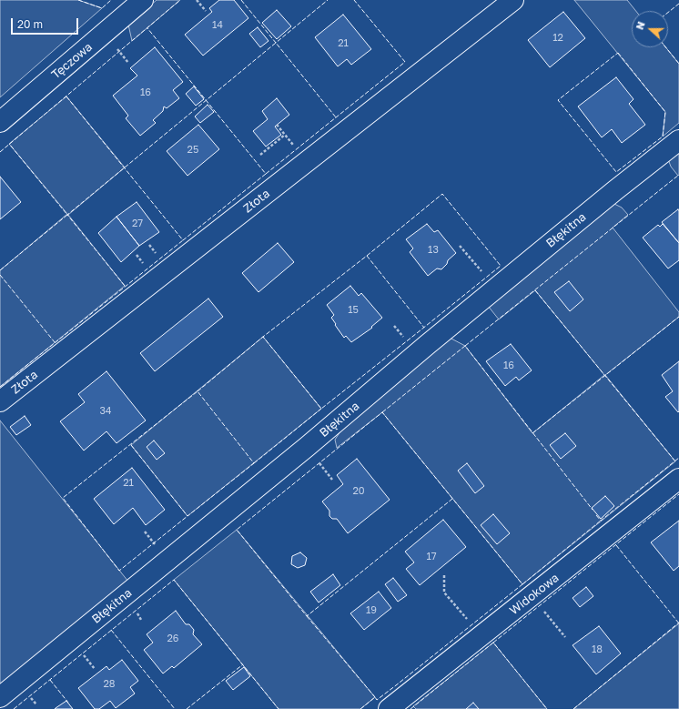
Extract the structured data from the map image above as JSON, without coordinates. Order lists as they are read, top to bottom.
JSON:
{
  "streets": {
    "street": [
      "Tęczowa",
      "Złota",
      "Błękitna",
      "Widokowa"
    ]
  },
  "house_numbers": [
    "14",
    "12",
    "21",
    "16",
    "25",
    "27",
    "13",
    "15",
    "16",
    "34",
    "21",
    "20",
    "17",
    "19",
    "26",
    "18",
    "28"
  ],
  "scale_bar": "20 m",
  "north": "left"
}
